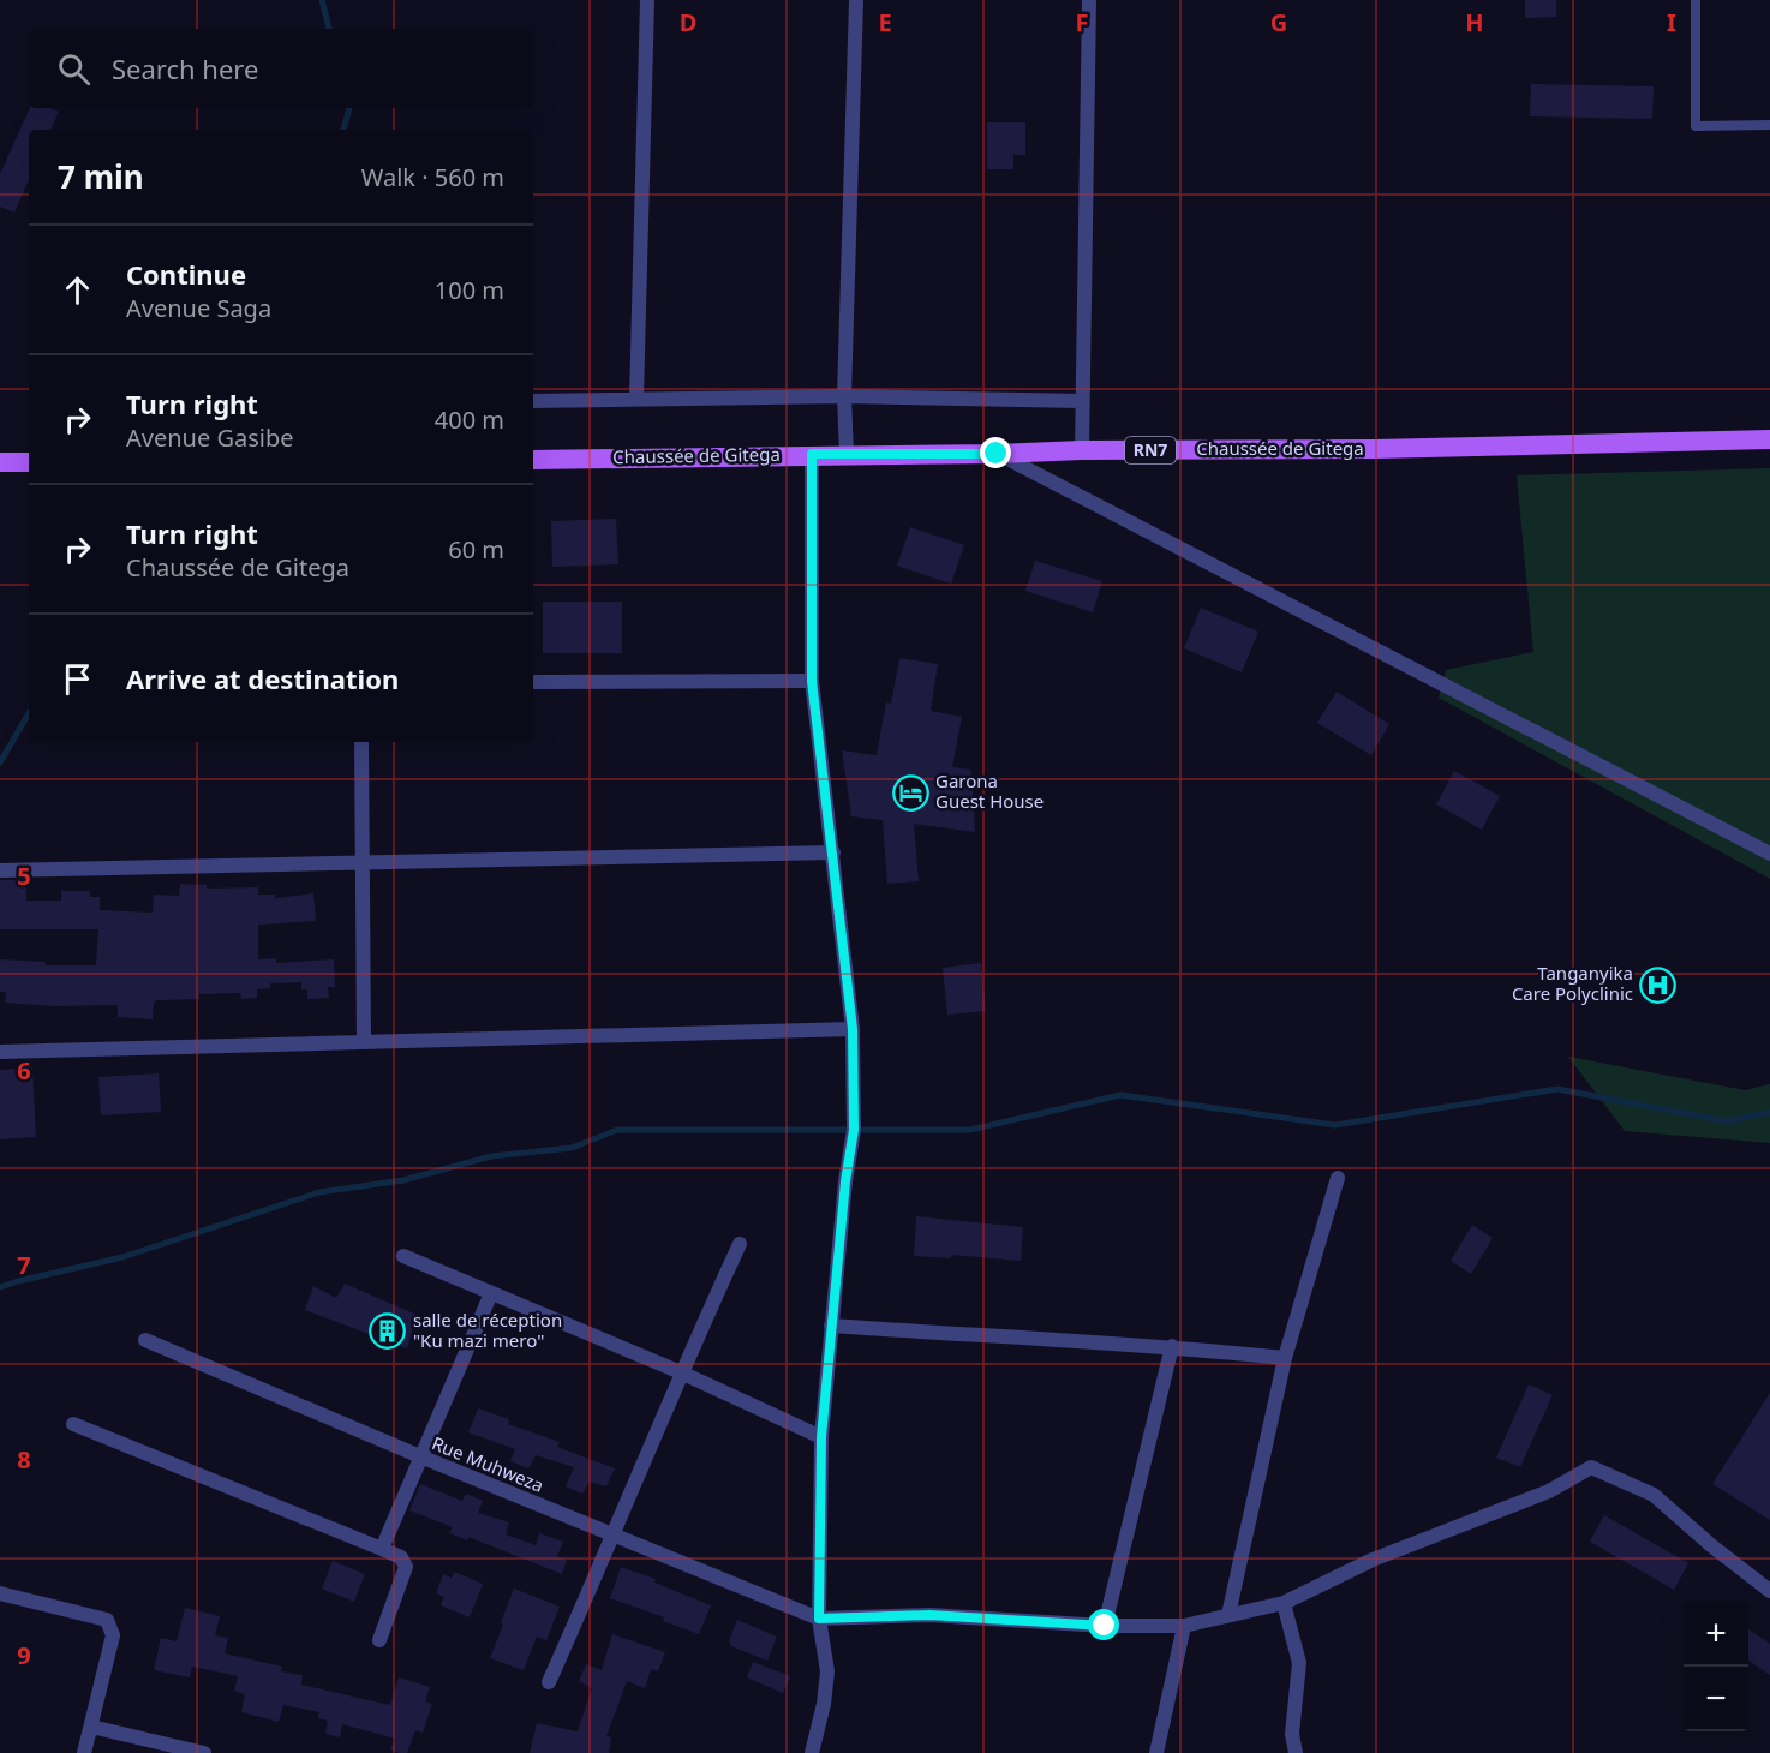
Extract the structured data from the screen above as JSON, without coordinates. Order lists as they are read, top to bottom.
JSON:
{
  "streets": {
    "main road": ["Chaussée de Gitega", "RN7"],
    "street": ["Rue Muhweza"]
  },
  "places": {
    "hotel": ["Garona Guest House"],
    "hospital": ["Tanganyika Care Polyclinic"],
    "building": ["salle de réception \"Ku mazi mero\""]
  },
  "page": {
    "search": "Search here",
    "heading": ["7 min", "Walk · 560 m"],
    "list": [
      ["Continue", "Avenue Saga", "100 m"],
      ["Turn right", "Avenue Gasibe", "400 m"],
      ["Turn right", "Chaussée de Gitega", "60 m"],
      "Arrive at destination"
    ],
    "map_buttons": ["+", "−"]
  },
  "grid": {
    "columns": [
      "D",
      "E",
      "F",
      "G",
      "H",
      "I"
    ],
    "rows": [
      "5",
      "6",
      "7",
      "8",
      "9"
    ]
  }
}
